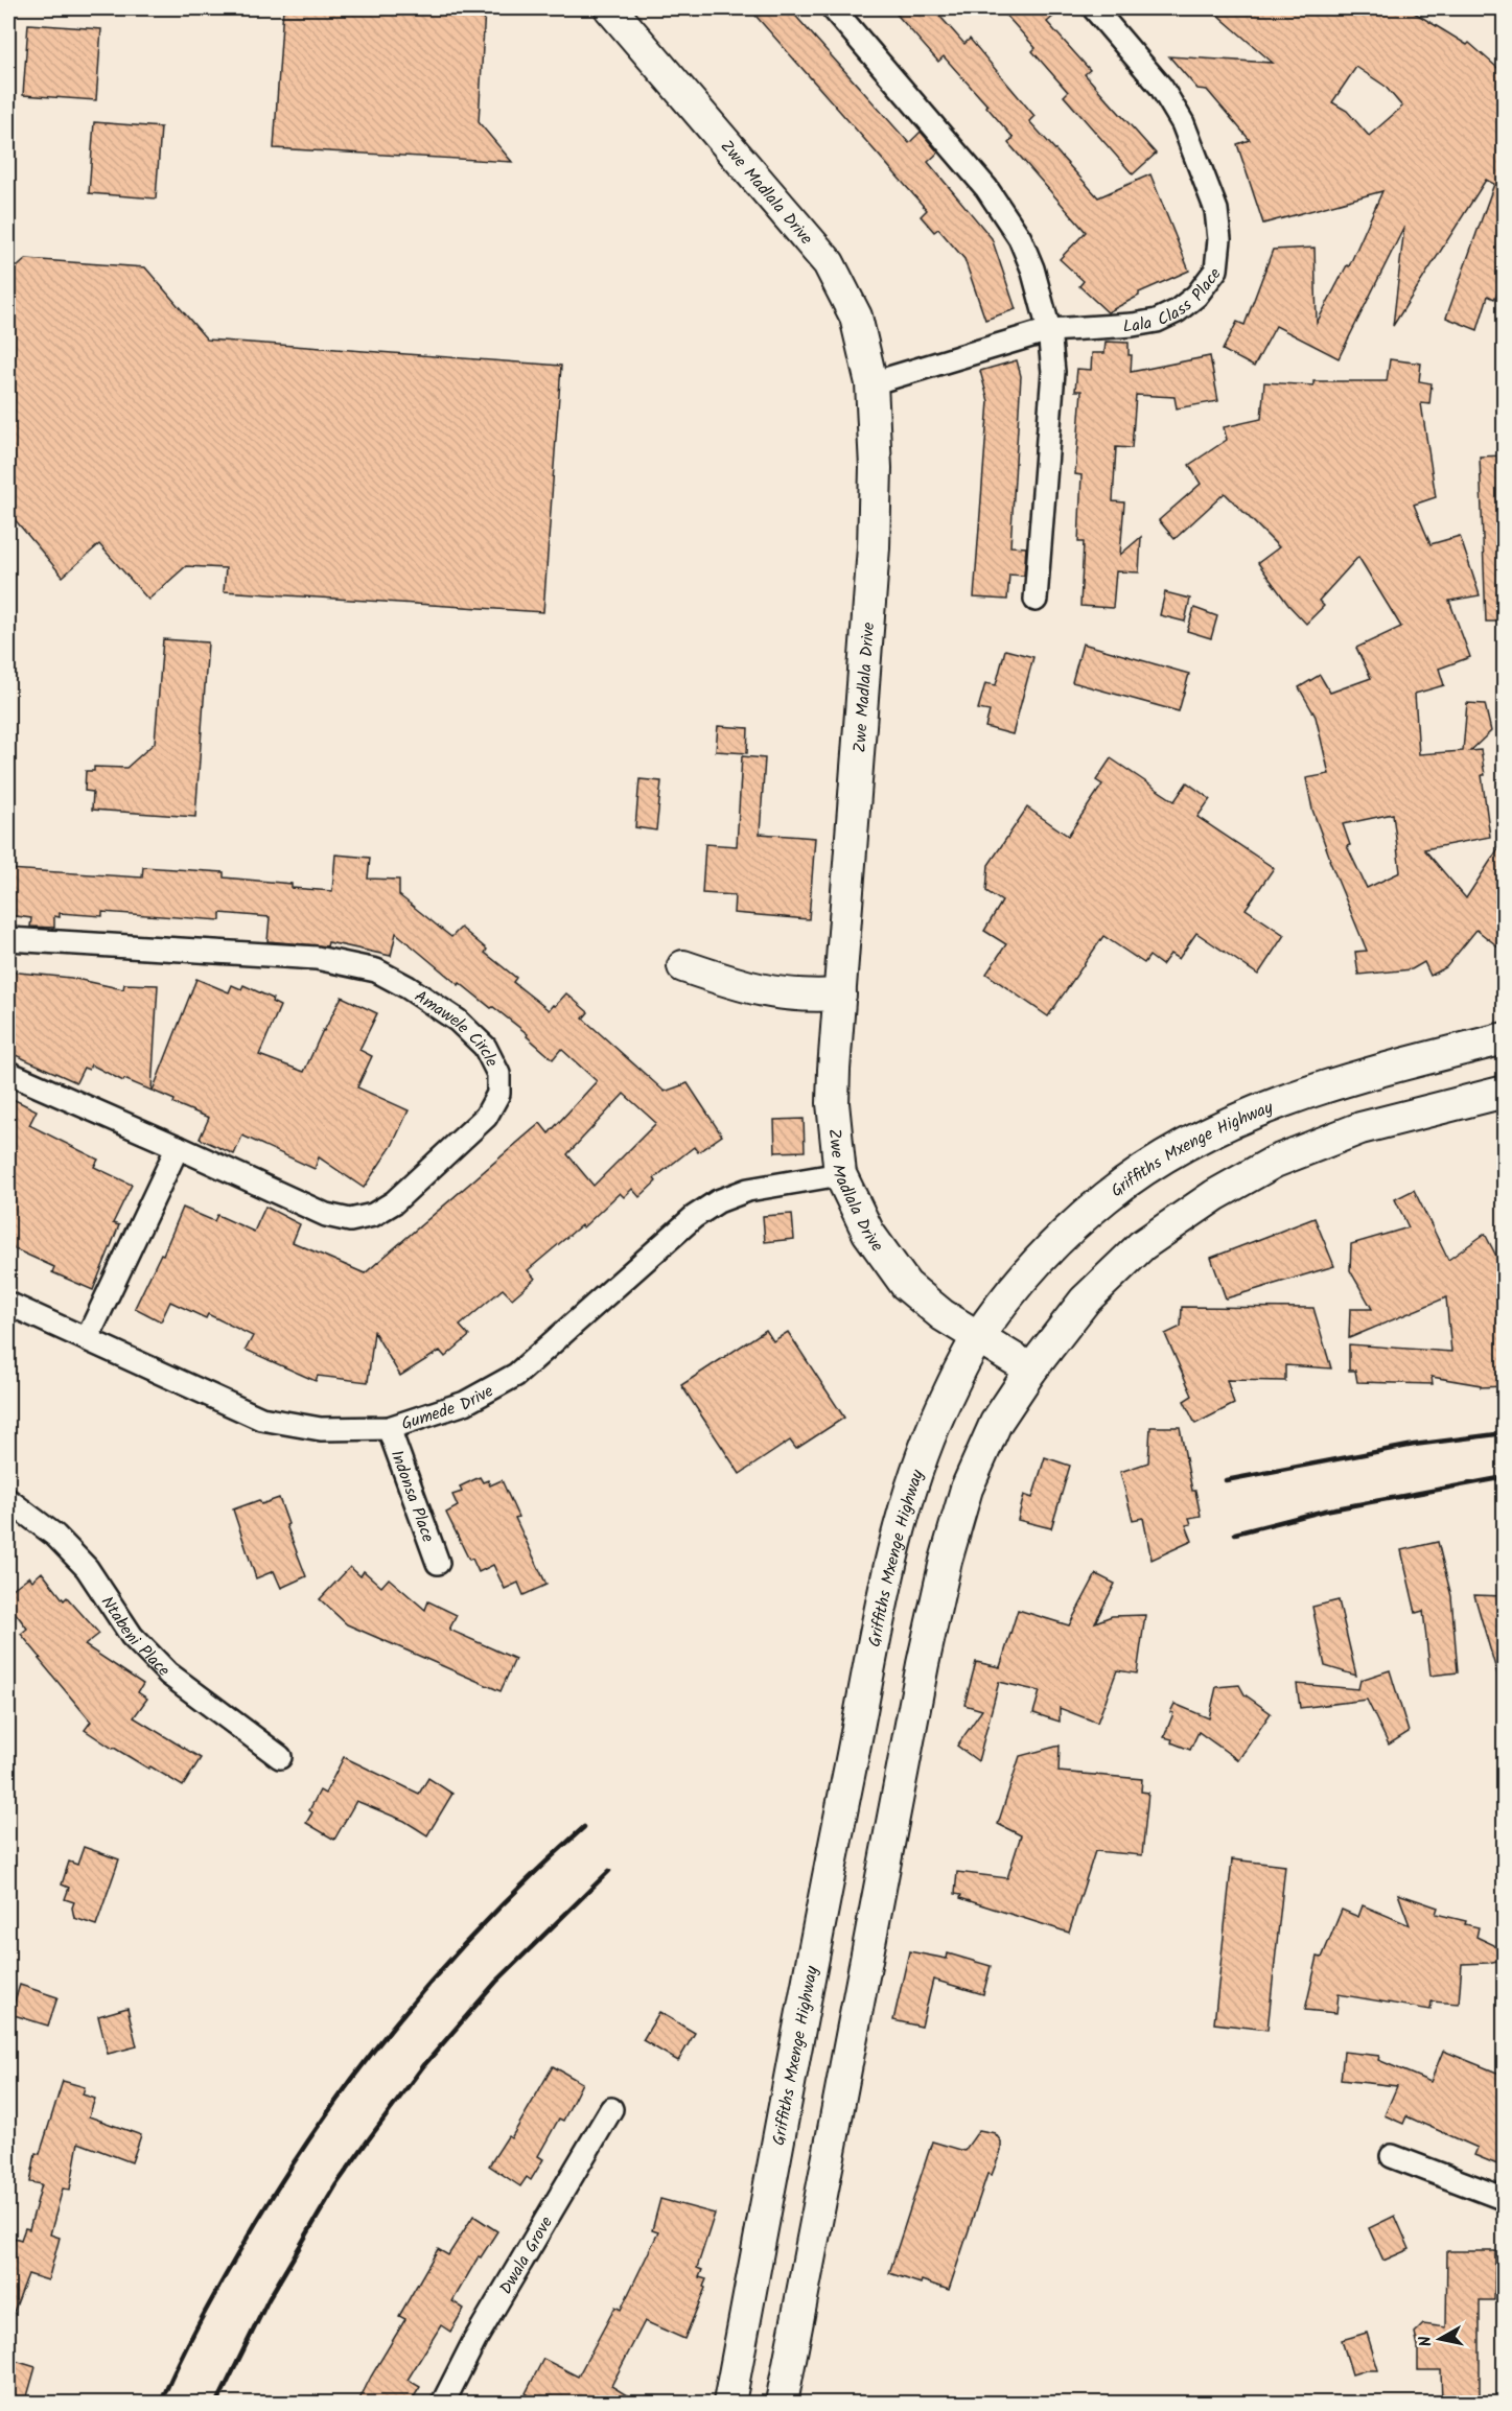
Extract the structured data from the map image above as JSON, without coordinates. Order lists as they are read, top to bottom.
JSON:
{
  "streets": {
    "street": [
      "Zwe Madlala Drive",
      "Lala Class Place",
      "Amawele Circle",
      "Griffiths Mxenge Highway",
      "Gumede Drive",
      "Indonsa Place",
      "Ntabeni Place",
      "Dwala Grove"
    ]
  },
  "crossings": [
    ["Zwe Madlala Drive", "Lala Class Place"],
    ["Zwe Madlala Drive", "Griffiths Mxenge Highway"],
    ["Zwe Madlala Drive", "Gumede Drive"],
    ["Gumede Drive", "Indonsa Place"]
  ],
  "north": "left"
}
